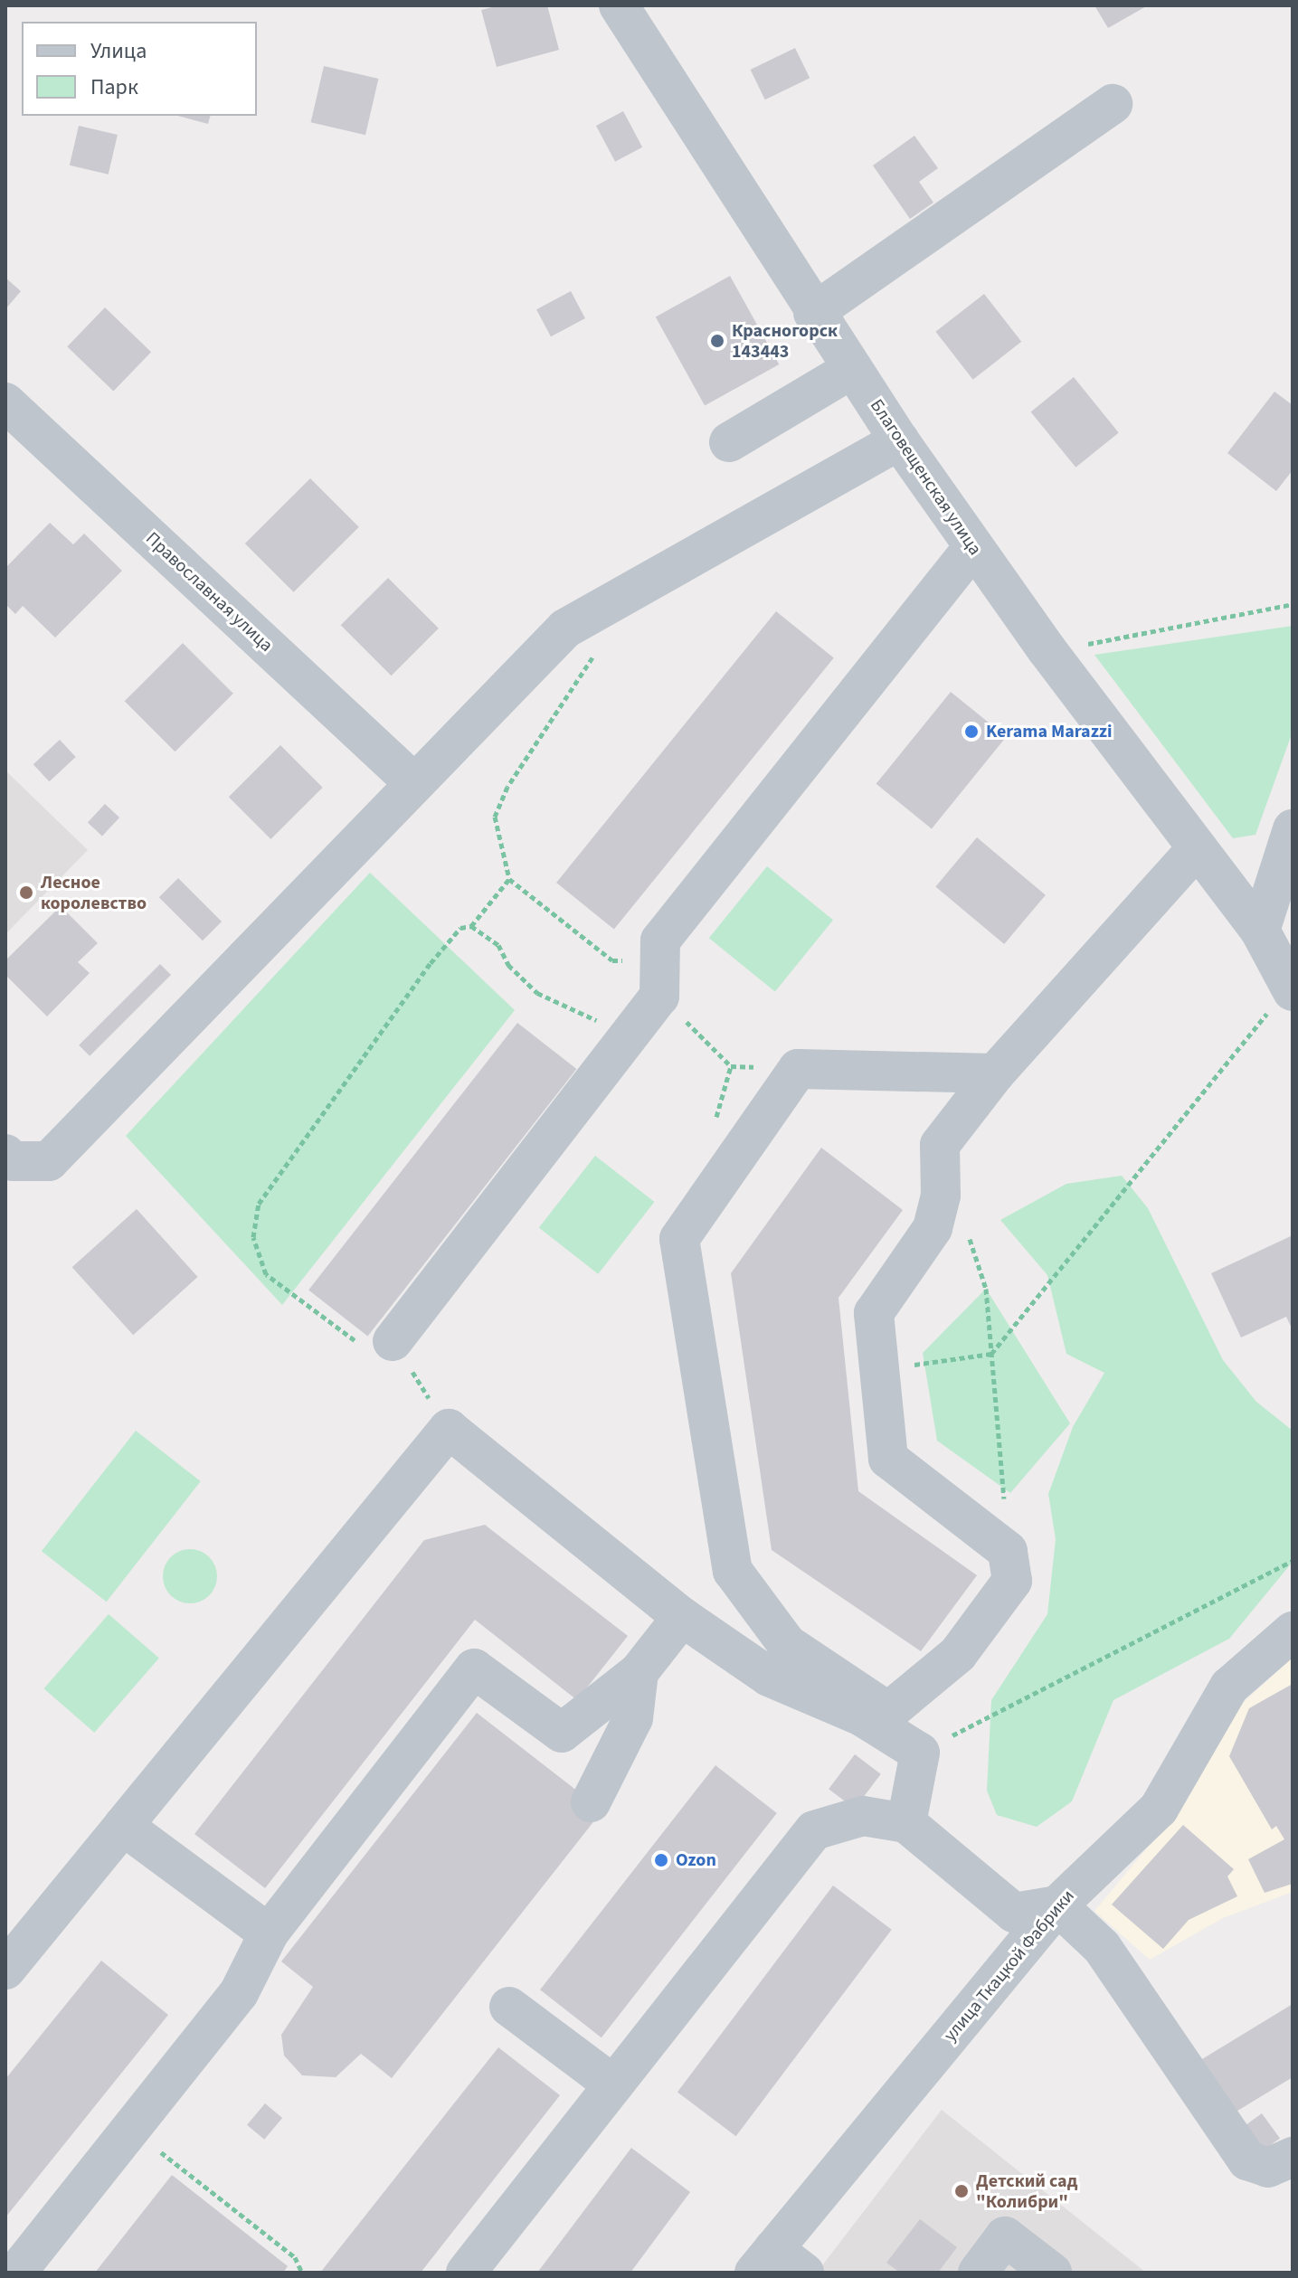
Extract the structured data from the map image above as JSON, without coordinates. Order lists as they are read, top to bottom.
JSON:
{
  "streets": {
    "street": ["Благовещенская улица", "Православная улица", "улица Ткацкой Фабрики"]
  },
  "places": [
    "Красногорск 143443",
    "Kerama Marazzi",
    "Лесное королевство",
    "Ozon",
    "Детский сад \"Колибри\""
  ],
  "legend": ["Улица", "Парк"]
}
